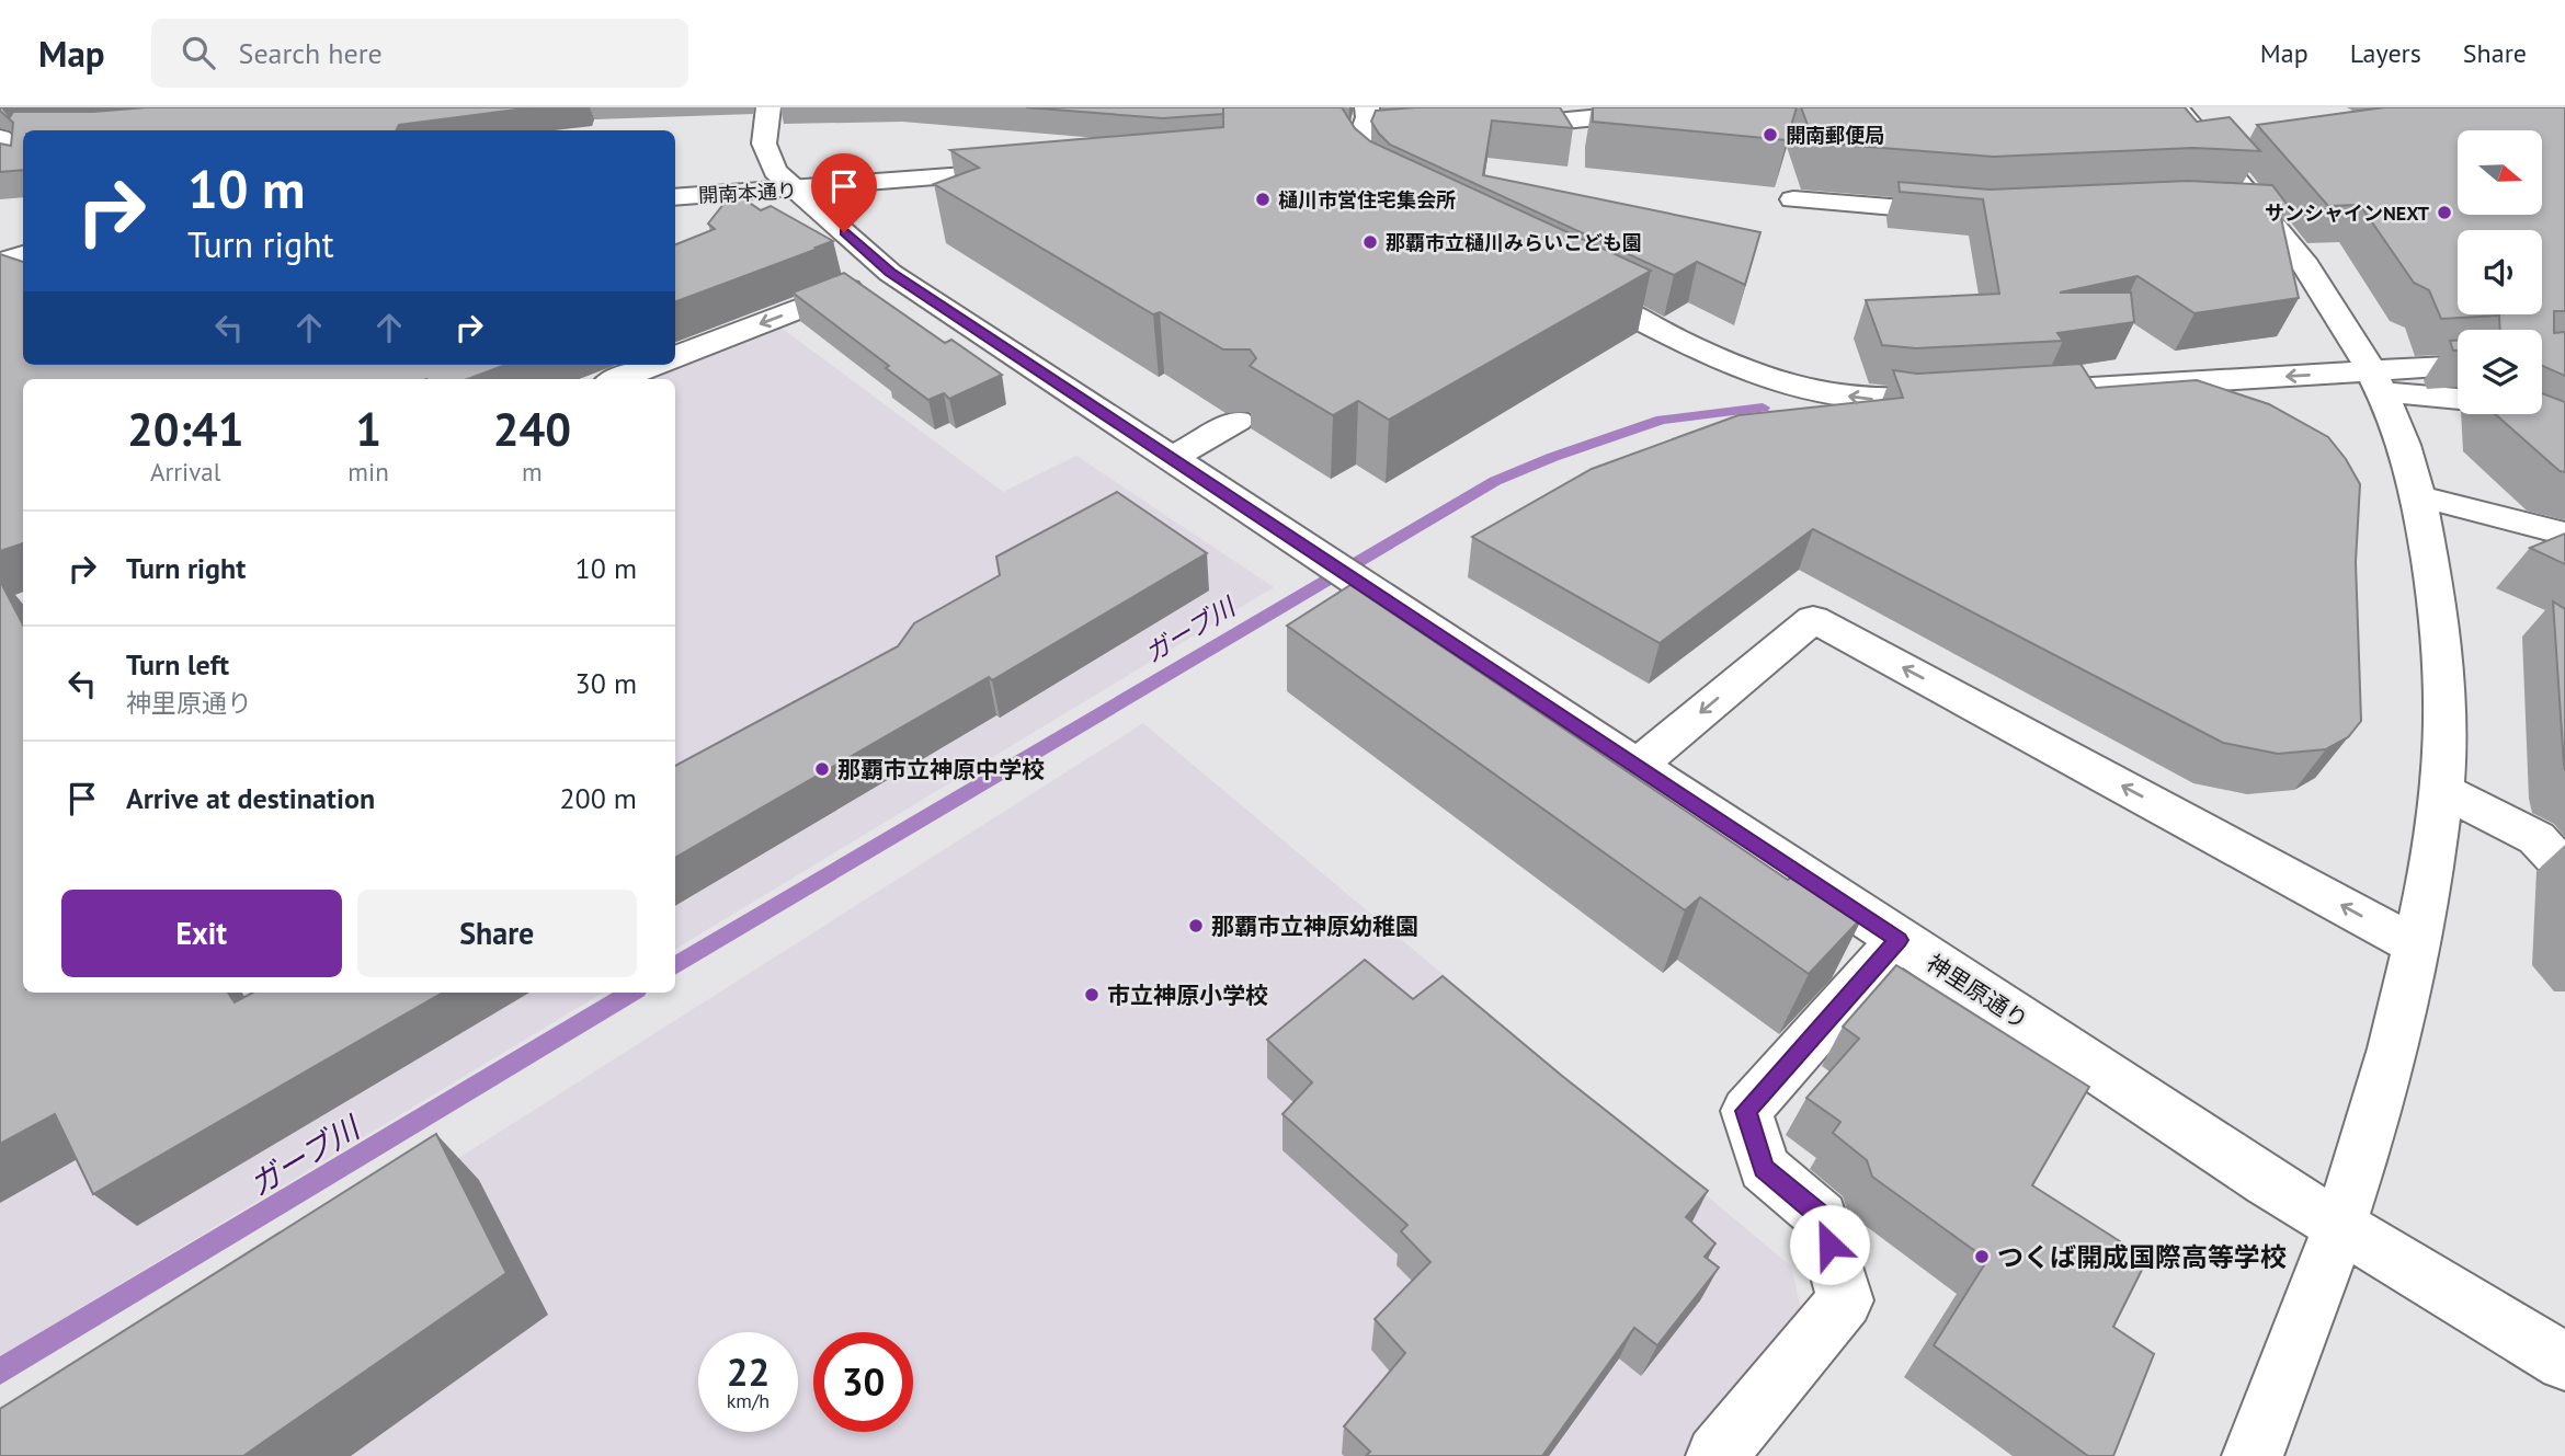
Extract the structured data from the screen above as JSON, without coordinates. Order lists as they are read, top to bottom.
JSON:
{
  "streets": {
    "street": ["開南本通り", "神里原通り"]
  },
  "crossings": [
    ["開南本通り", "神里原通り"]
  ],
  "water": ["ガーブ川"],
  "places": [
    "開南郵便局",
    "樋川市営住宅集会所",
    "サンシャインNEXT",
    "那覇市立樋川みらいこども園",
    "那覇市立神原中学校",
    "那覇市立神原幼稚園",
    "市立神原小学校",
    "つくば開成国際高等学校"
  ],
  "north": "right",
  "page": {
    "header": "Map",
    "search": "Search here",
    "nav": ["Map", "Layers", "Share"],
    "turn": ["10 m", "Turn right"],
    "eta": [
      "20:41",
      "Arrival",
      "1",
      "min",
      "240",
      "m"
    ],
    "list": [
      {
        "name": "Turn right",
        "value": "10 m"
      },
      {
        "name": "Turn left",
        "note": "神里原通り",
        "value": "30 m"
      },
      {
        "name": "Arrive at destination",
        "value": "200 m"
      }
    ],
    "buttons": ["Exit", "Share"],
    "speed": "22 km/h",
    "limit": "30"
  }
}
